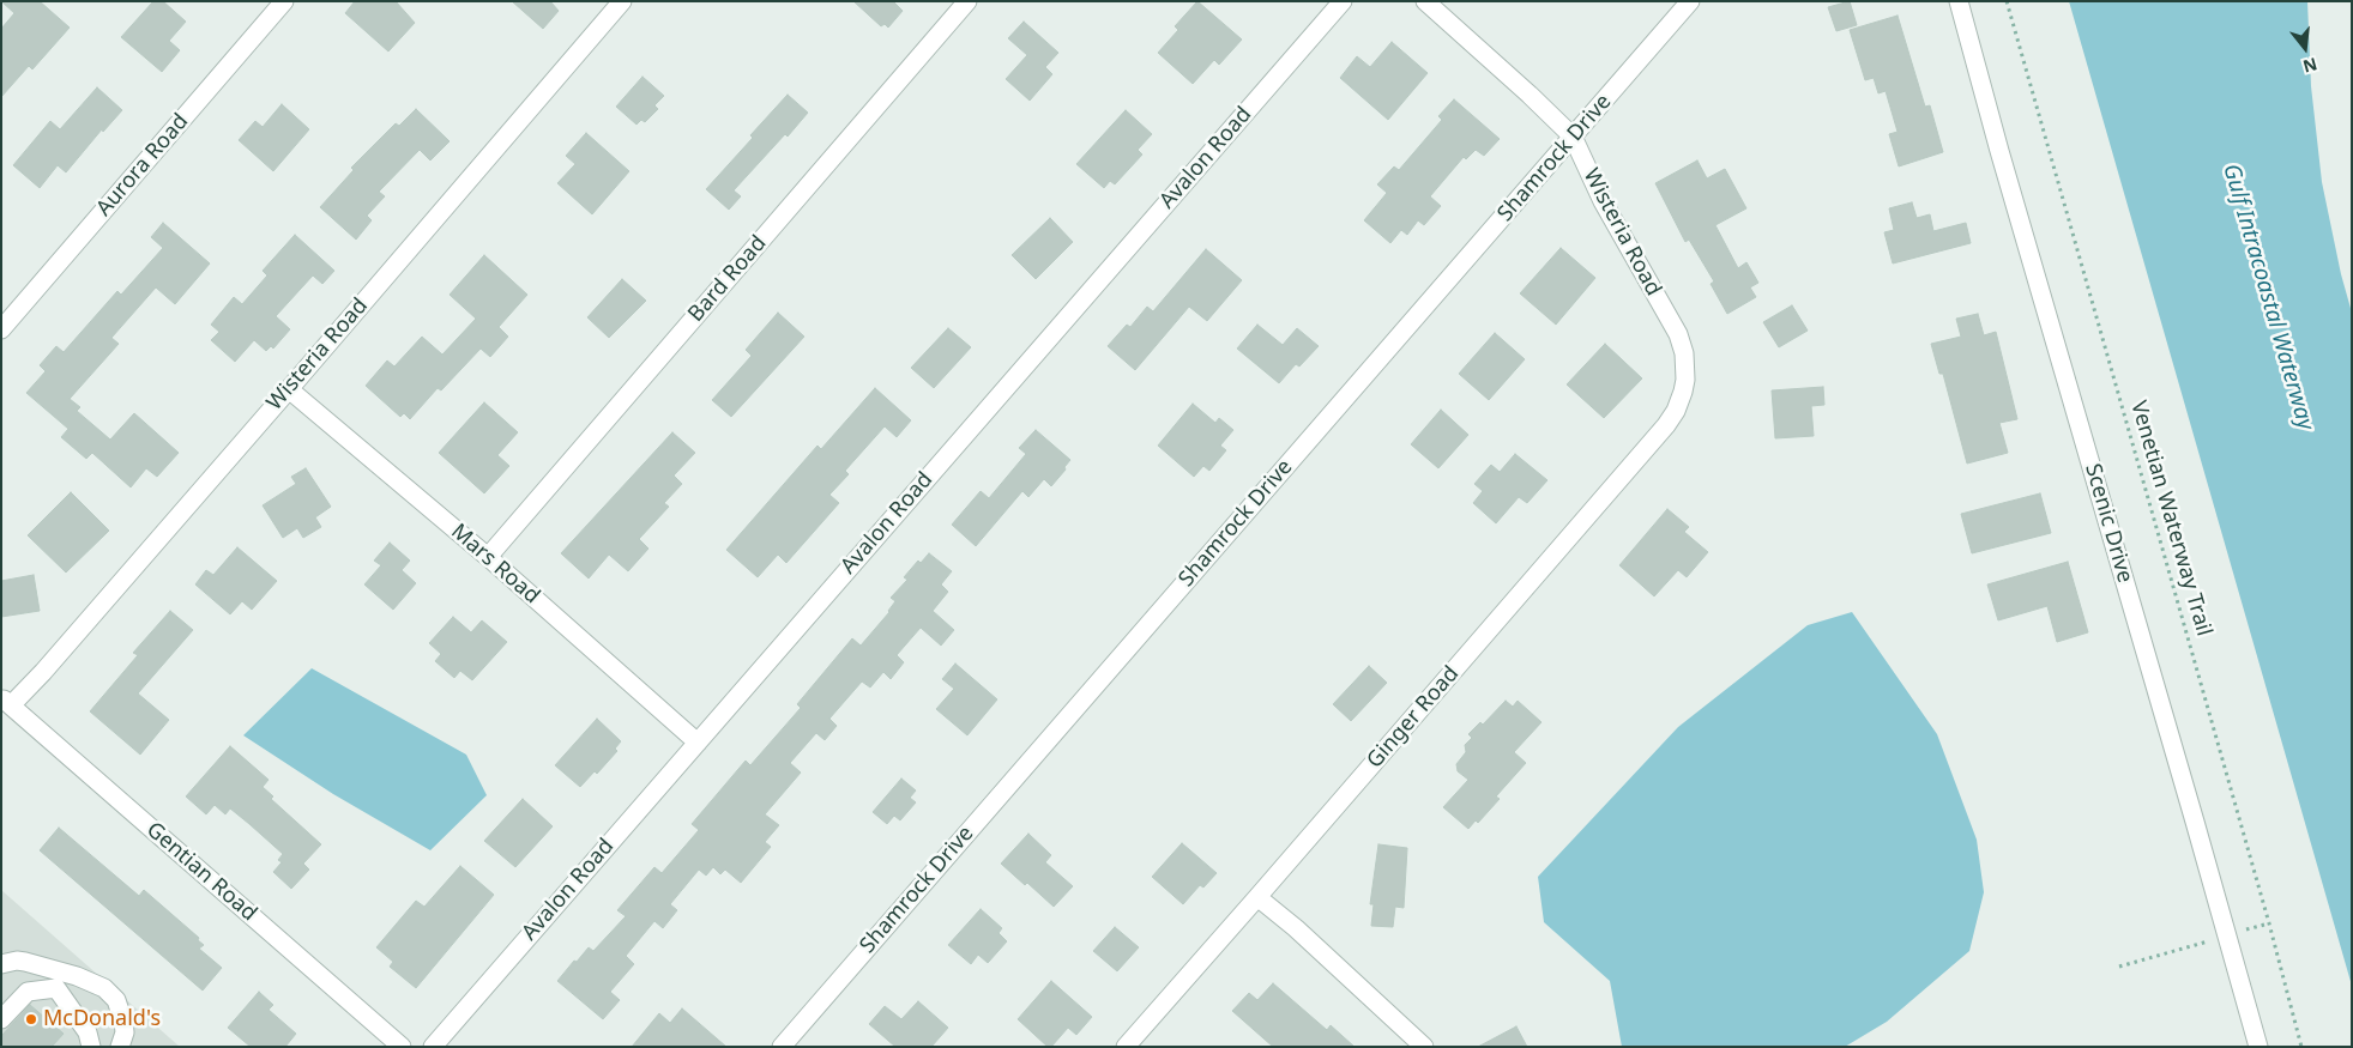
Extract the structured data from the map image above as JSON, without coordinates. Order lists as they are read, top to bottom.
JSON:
{
  "streets": {
    "street": [
      "Avalon Road",
      "Shamrock Drive",
      "Aurora Road",
      "Wisteria Road",
      "Bard Road",
      "Scenic Drive",
      "Mars Road",
      "Ginger Road",
      "Gentian Road"
    ],
    "path": ["Venetian Waterway Trail"]
  },
  "crossings": [
    ["Avalon Road", "Mars Road"],
    ["Shamrock Drive", "Wisteria Road"],
    ["Wisteria Road", "Mars Road"],
    ["Wisteria Road", "Ginger Road"],
    ["Wisteria Road", "Gentian Road"],
    ["Bard Road", "Mars Road"]
  ],
  "water": ["Gulf Intracoastal Waterway"],
  "places": ["McDonald's"],
  "north": "bottom"
}
